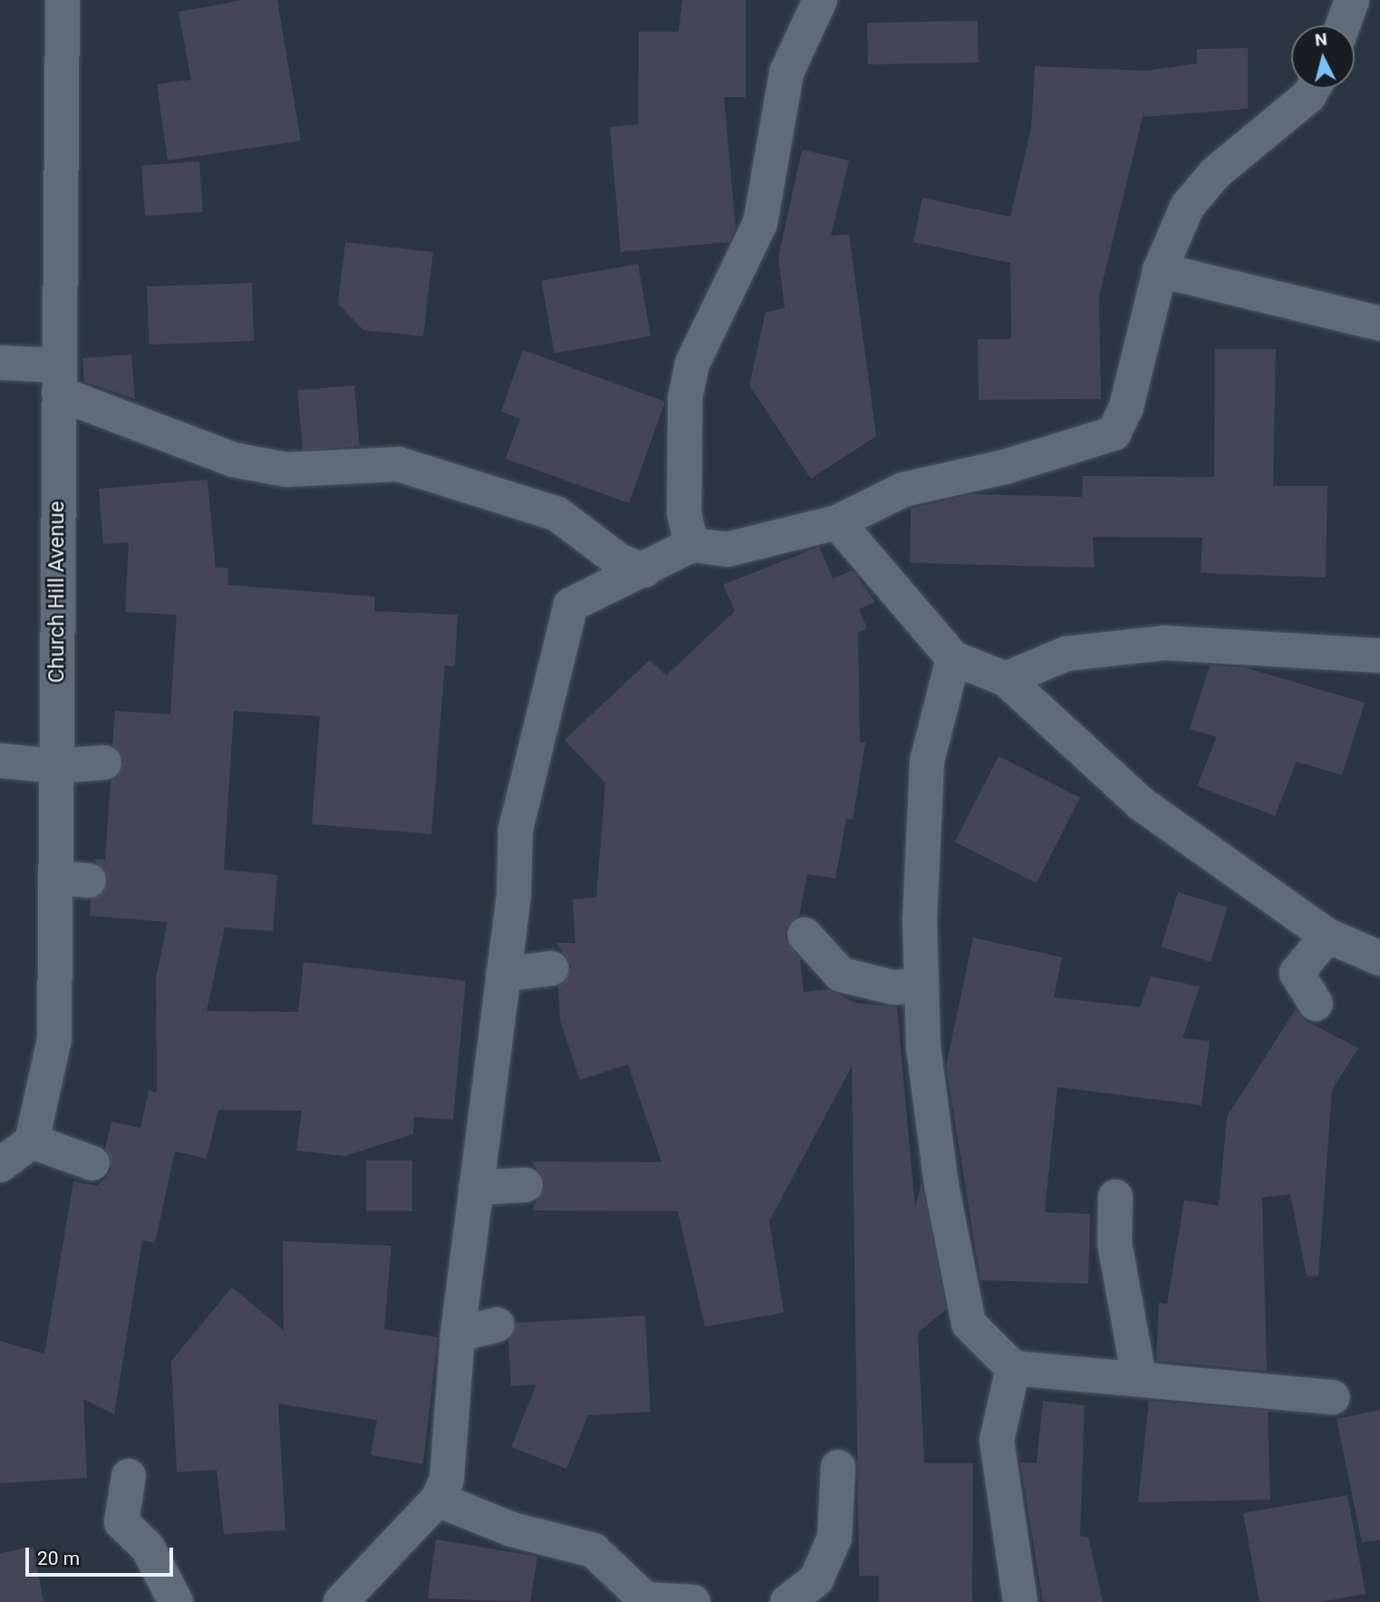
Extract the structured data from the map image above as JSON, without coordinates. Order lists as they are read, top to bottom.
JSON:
{
  "streets": {
    "street": ["Church Hill Avenue"]
  },
  "scale_bar": "20 m",
  "north": "top"
}
